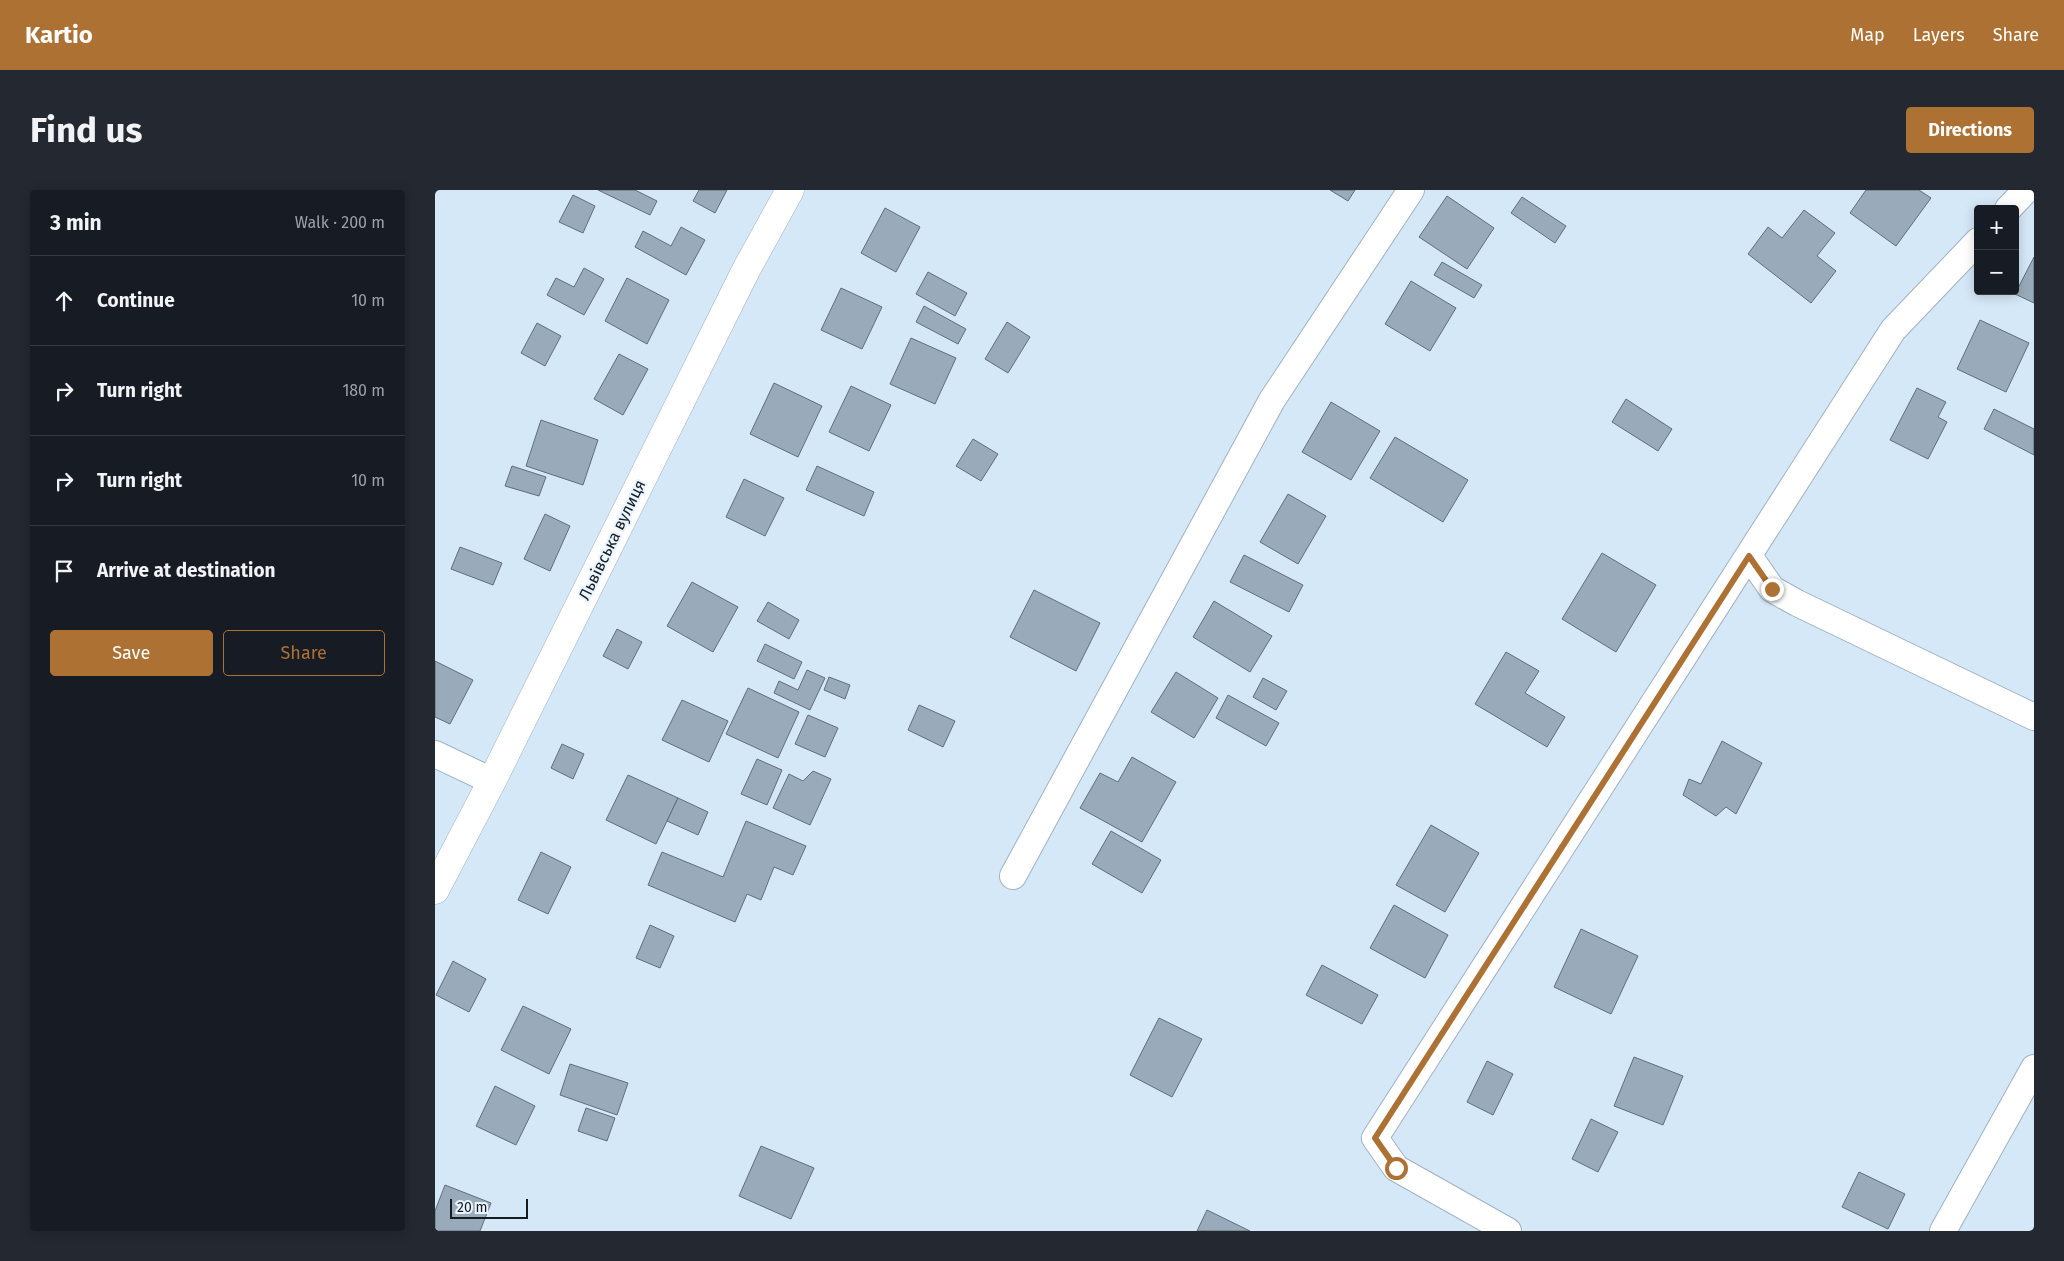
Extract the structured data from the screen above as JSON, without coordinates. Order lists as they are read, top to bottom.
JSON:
{
  "streets": {
    "main road": ["Львівська вулиця"]
  },
  "scale_bar": "20 m",
  "page": {
    "header": "Kartio",
    "nav": ["Map", "Layers", "Share"],
    "buttons": [
      "Directions",
      ["Save", "Share"]
    ],
    "title": "Find us",
    "heading": ["3 min", "Walk · 200 m"],
    "map_buttons": ["+", "−"],
    "list": [
      ["Continue", "10 m"],
      ["Turn right", "180 m"],
      ["Turn right", "10 m"],
      "Arrive at destination"
    ],
    "scale": "20 m"
  }
}
